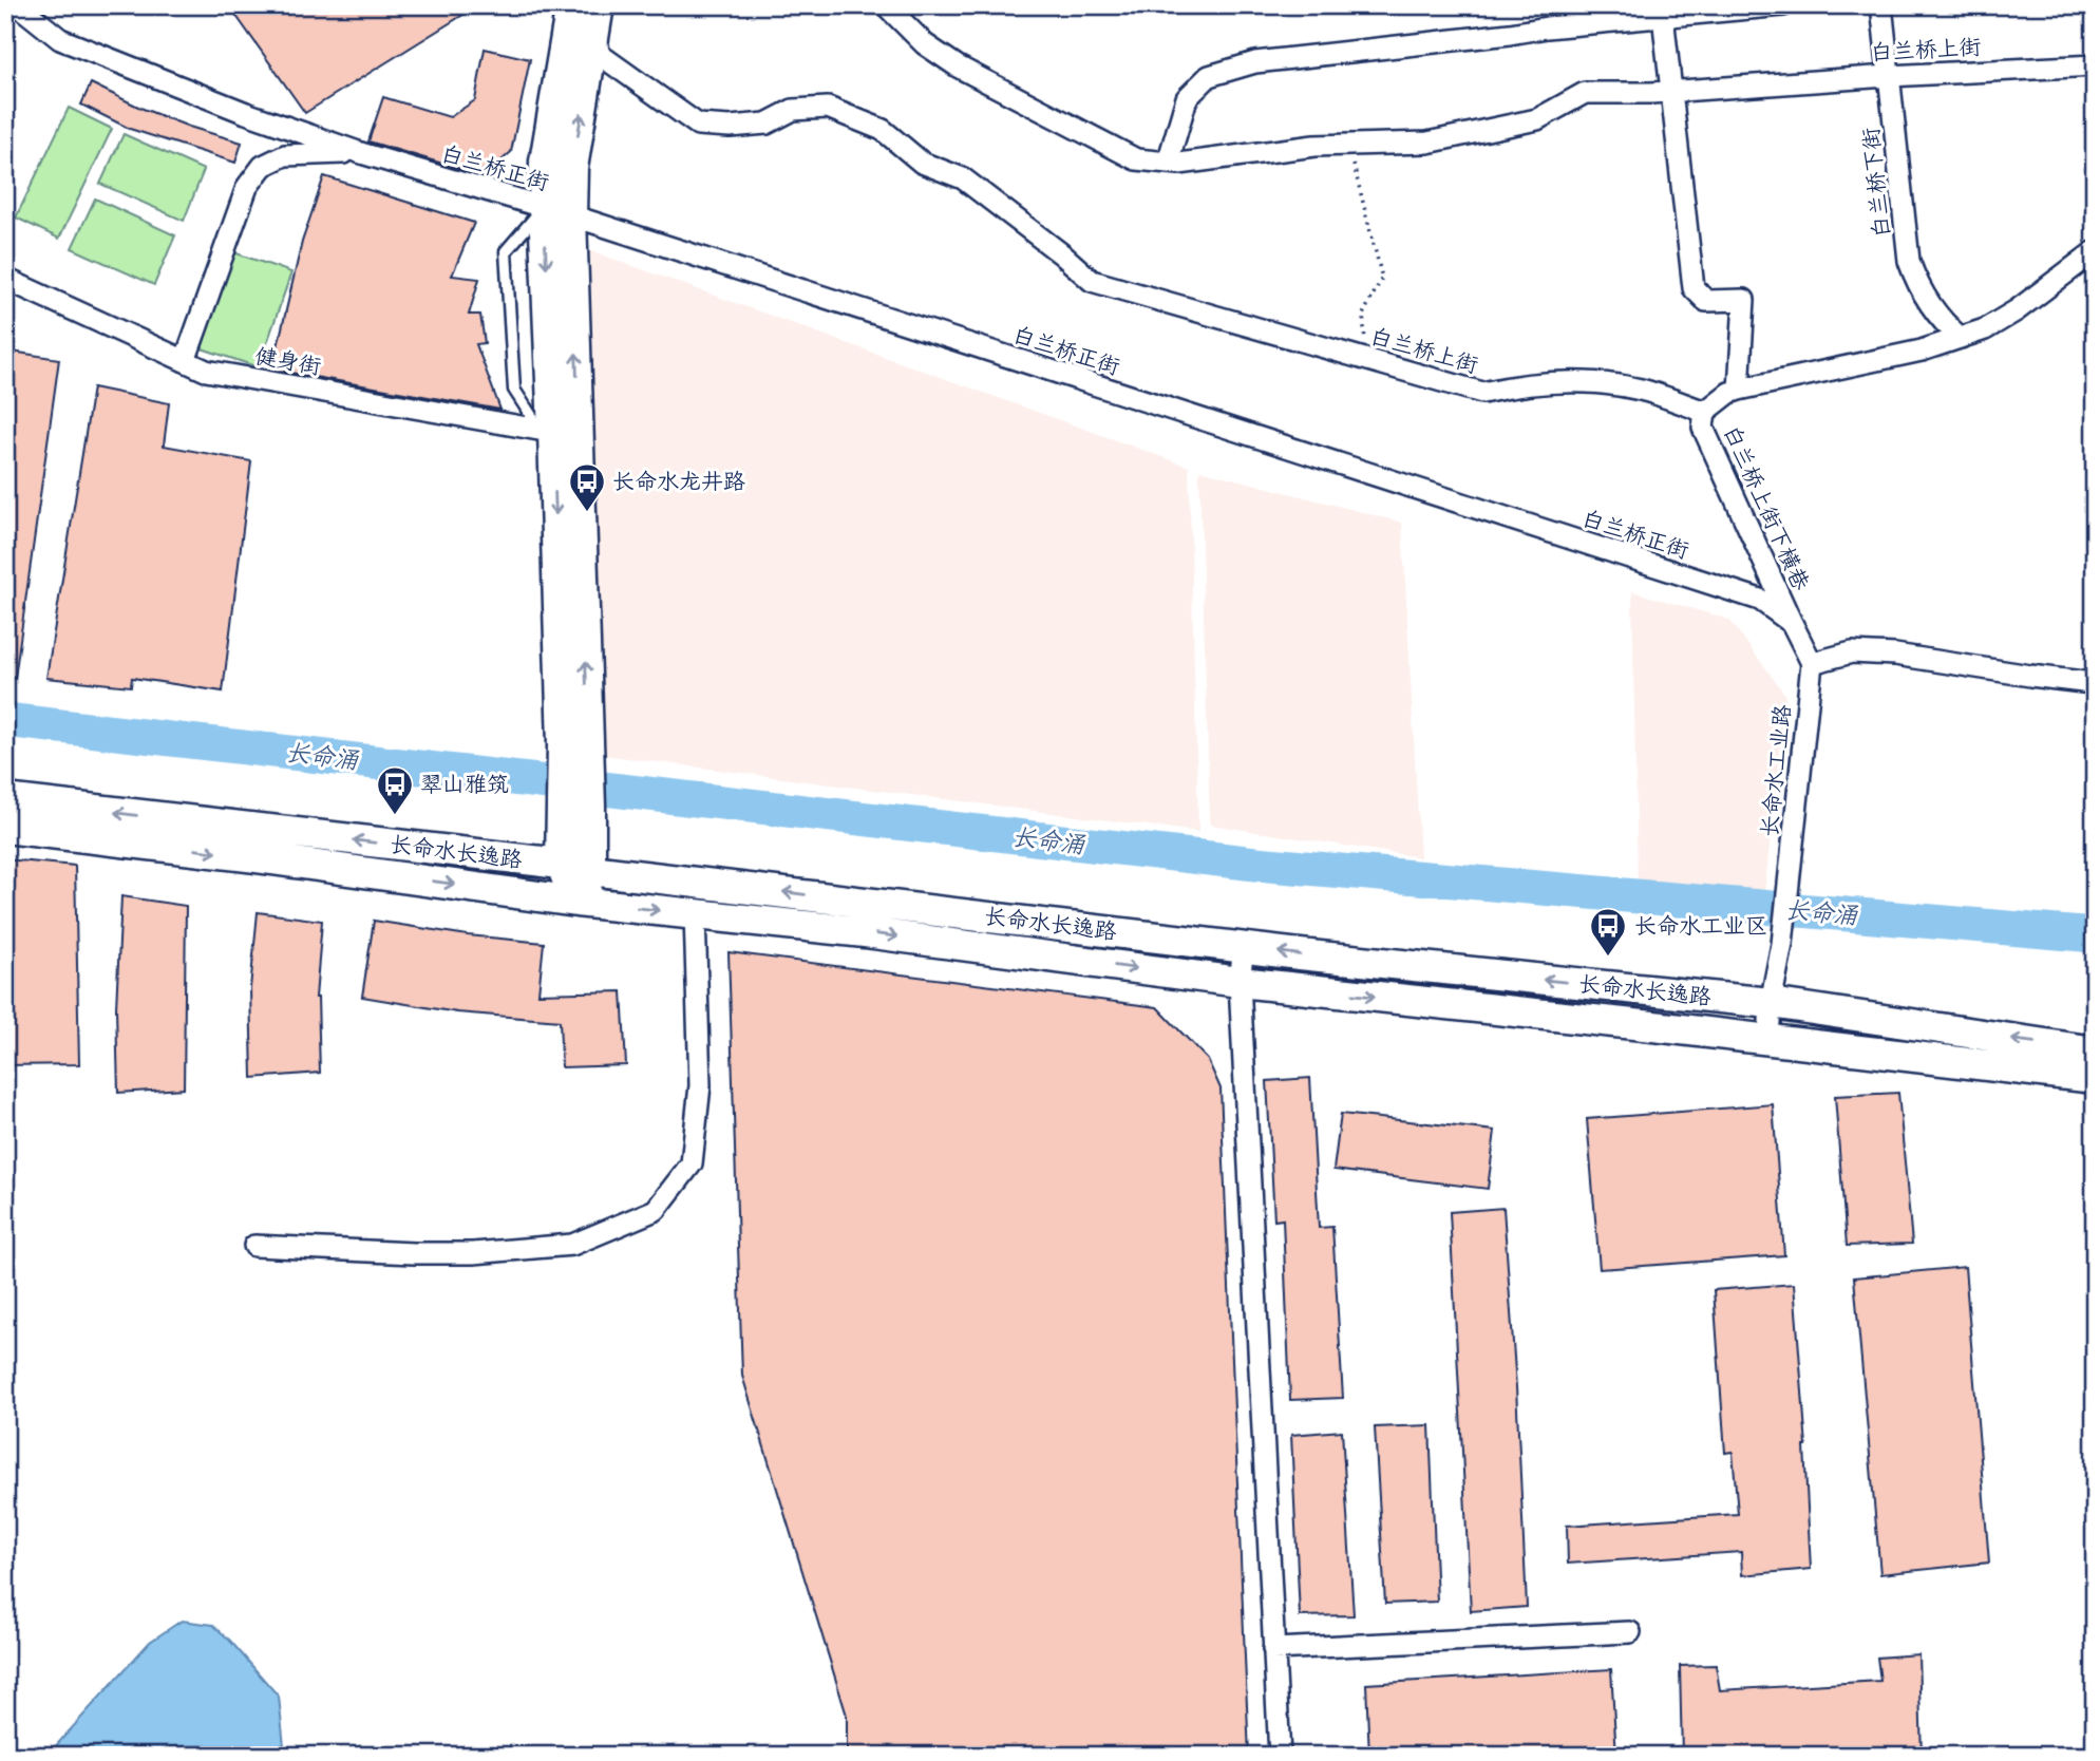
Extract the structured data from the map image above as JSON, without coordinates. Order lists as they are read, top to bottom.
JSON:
{
  "streets": {
    "street": [
      "白兰桥上街",
      "白兰桥正街",
      "白兰桥下街",
      "健身街",
      "白兰桥上街下横巷",
      "长命水工业路",
      "长命水长逸路"
    ]
  },
  "crossings": [
    ["白兰桥上街", "白兰桥下街"],
    ["白兰桥上街", "白兰桥上街下横巷"],
    ["白兰桥正街", "白兰桥上街下横巷"],
    ["白兰桥正街", "长命水工业路"],
    ["长命水工业路", "长命水长逸路"]
  ],
  "water": ["长命涌"],
  "places": {
    "bus stop": ["长命水龙井路", "翠山雅筑", "长命水工业区"]
  }
}
